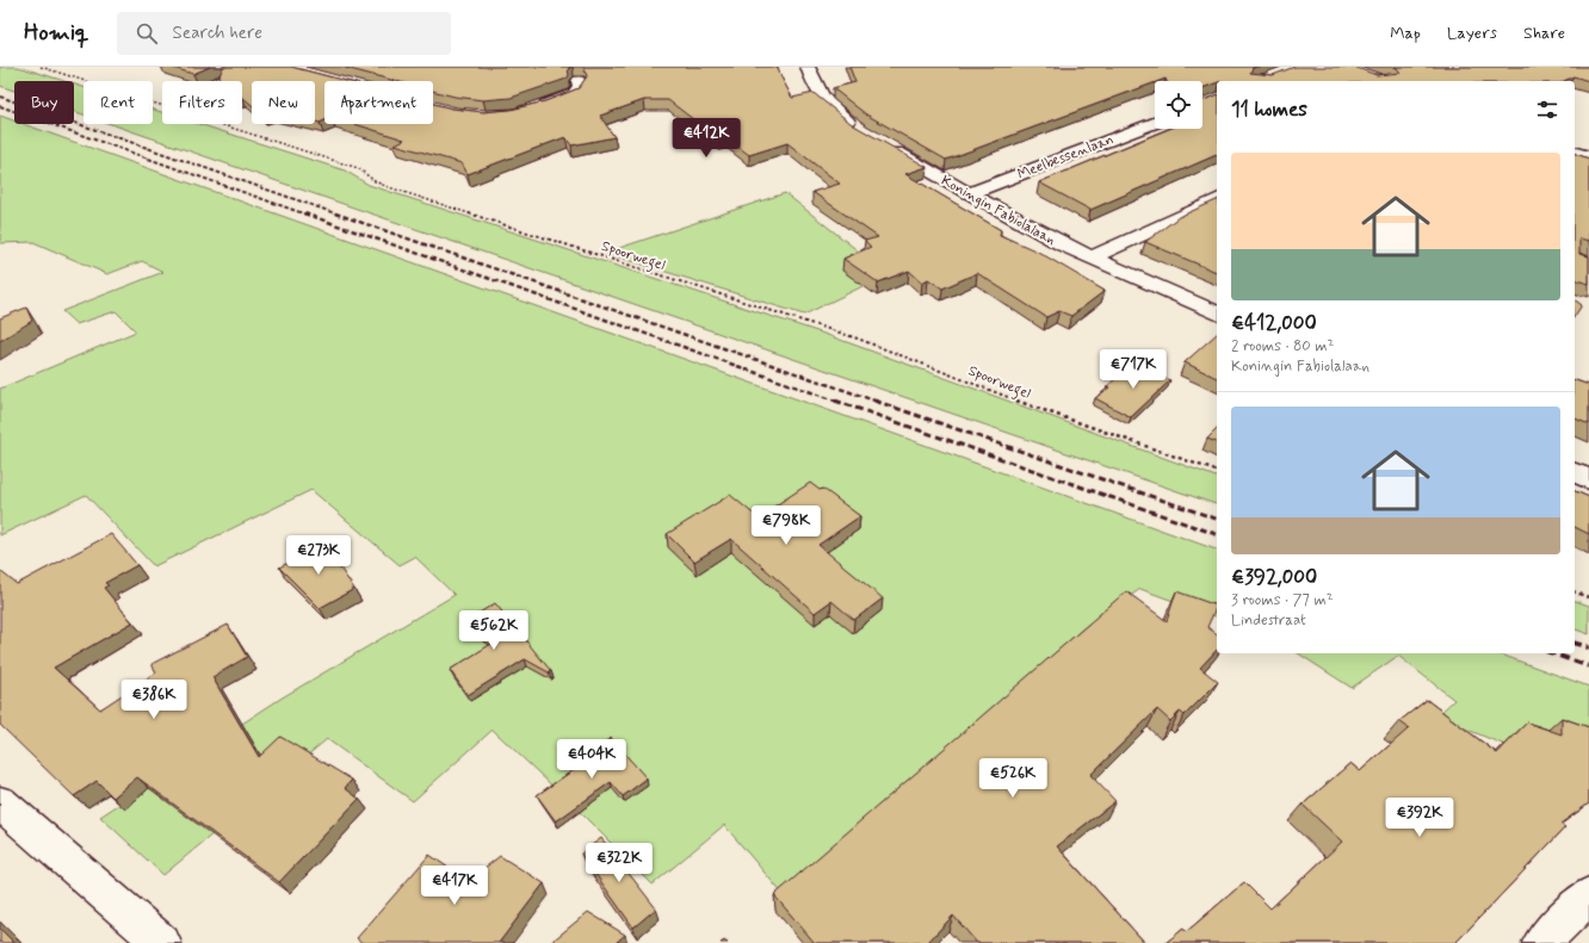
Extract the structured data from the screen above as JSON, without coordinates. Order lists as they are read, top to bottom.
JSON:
{
  "streets": {
    "street": ["Meelbessenlaan", "Koningin Fabiolalaan"],
    "path": ["Spoorwegel"]
  },
  "crossings": [
    ["Meelbessenlaan", "Koningin Fabiolalaan"]
  ],
  "page": {
    "header": "Homiq",
    "search": "Search here",
    "nav": ["Map", "Layers", "Share"],
    "chip": [
      "Buy",
      "Rent",
      "Filters",
      "New",
      "Apartment"
    ],
    "heading": "11 homes",
    "price": [
      "€412K",
      "€717K",
      "€798K",
      "€273K",
      "€562K",
      "€386K",
      "€404K",
      "€526K",
      "€392K",
      "€322K",
      "€417K"
    ],
    "list": [
      {
        "name": "€412,000",
        "note": "2 rooms · 80 m² · Koningin Fabiolalaan"
      },
      {
        "name": "€392,000",
        "note": "3 rooms · 77 m² · Lindestraat"
      }
    ]
  }
}
